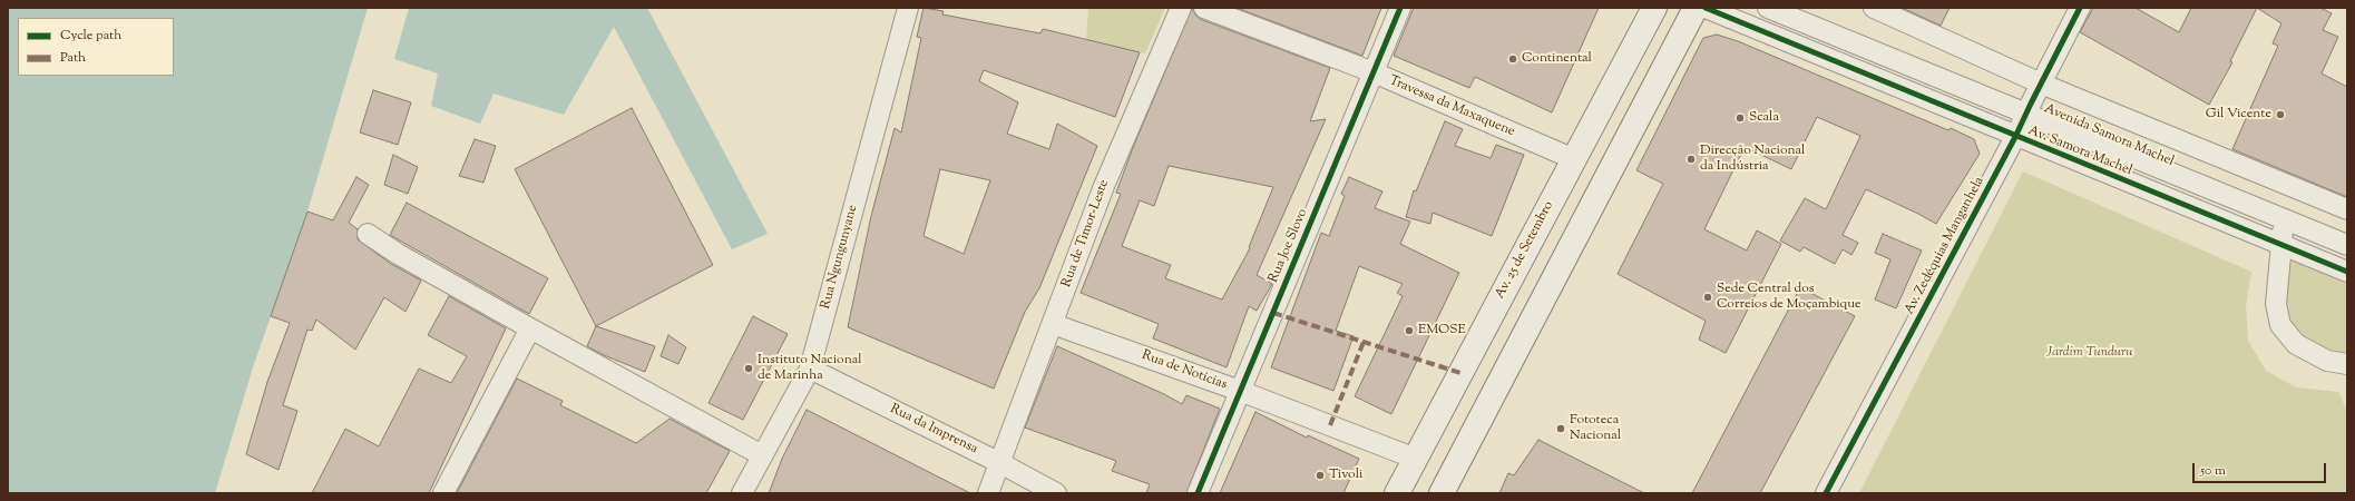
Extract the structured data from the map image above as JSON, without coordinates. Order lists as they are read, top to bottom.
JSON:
{
  "streets": {
    "main road": ["Av. 25 de Setembro"],
    "street": [
      "Travessa da Maxaquene",
      "Avenida Samora Machel",
      "Av. Samora Machel",
      "Rua de Timor-Leste",
      "Rua Joe Slovo",
      "Av. Zedéquias Manganhela",
      "Rua Ngungunyane",
      "Rua de Notícias",
      "Rua da Imprensa"
    ]
  },
  "crossings": [
    ["Travessa da Maxaquene", "Rua Joe Slovo"],
    ["Travessa da Maxaquene", "Av. 25 de Setembro"],
    ["Avenida Samora Machel", "Av. Samora Machel"],
    ["Avenida Samora Machel", "Av. Zedéquias Manganhela"],
    ["Av. Samora Machel", "Av. Zedéquias Manganhela"],
    ["Rua de Timor-Leste", "Rua de Notícias"],
    ["Rua de Timor-Leste", "Rua da Imprensa"],
    ["Rua Joe Slovo", "Rua de Notícias"],
    ["Av. 25 de Setembro", "Rua de Notícias"],
    ["Rua Ngungunyane", "Rua da Imprensa"]
  ],
  "parks": ["Jardim Tunduru"],
  "places": [
    "Continental",
    "Gil Vicente",
    "Scala",
    "Direcção Nacional da Indústria",
    "Sede Central dos Correios de Moçambique",
    "EMOSE",
    "Instituto Nacional de Marinha",
    "Fototeca Nacional",
    "Tivoli"
  ],
  "legend": ["Cycle path", "Path"],
  "scale_bar": "50 m"
}
